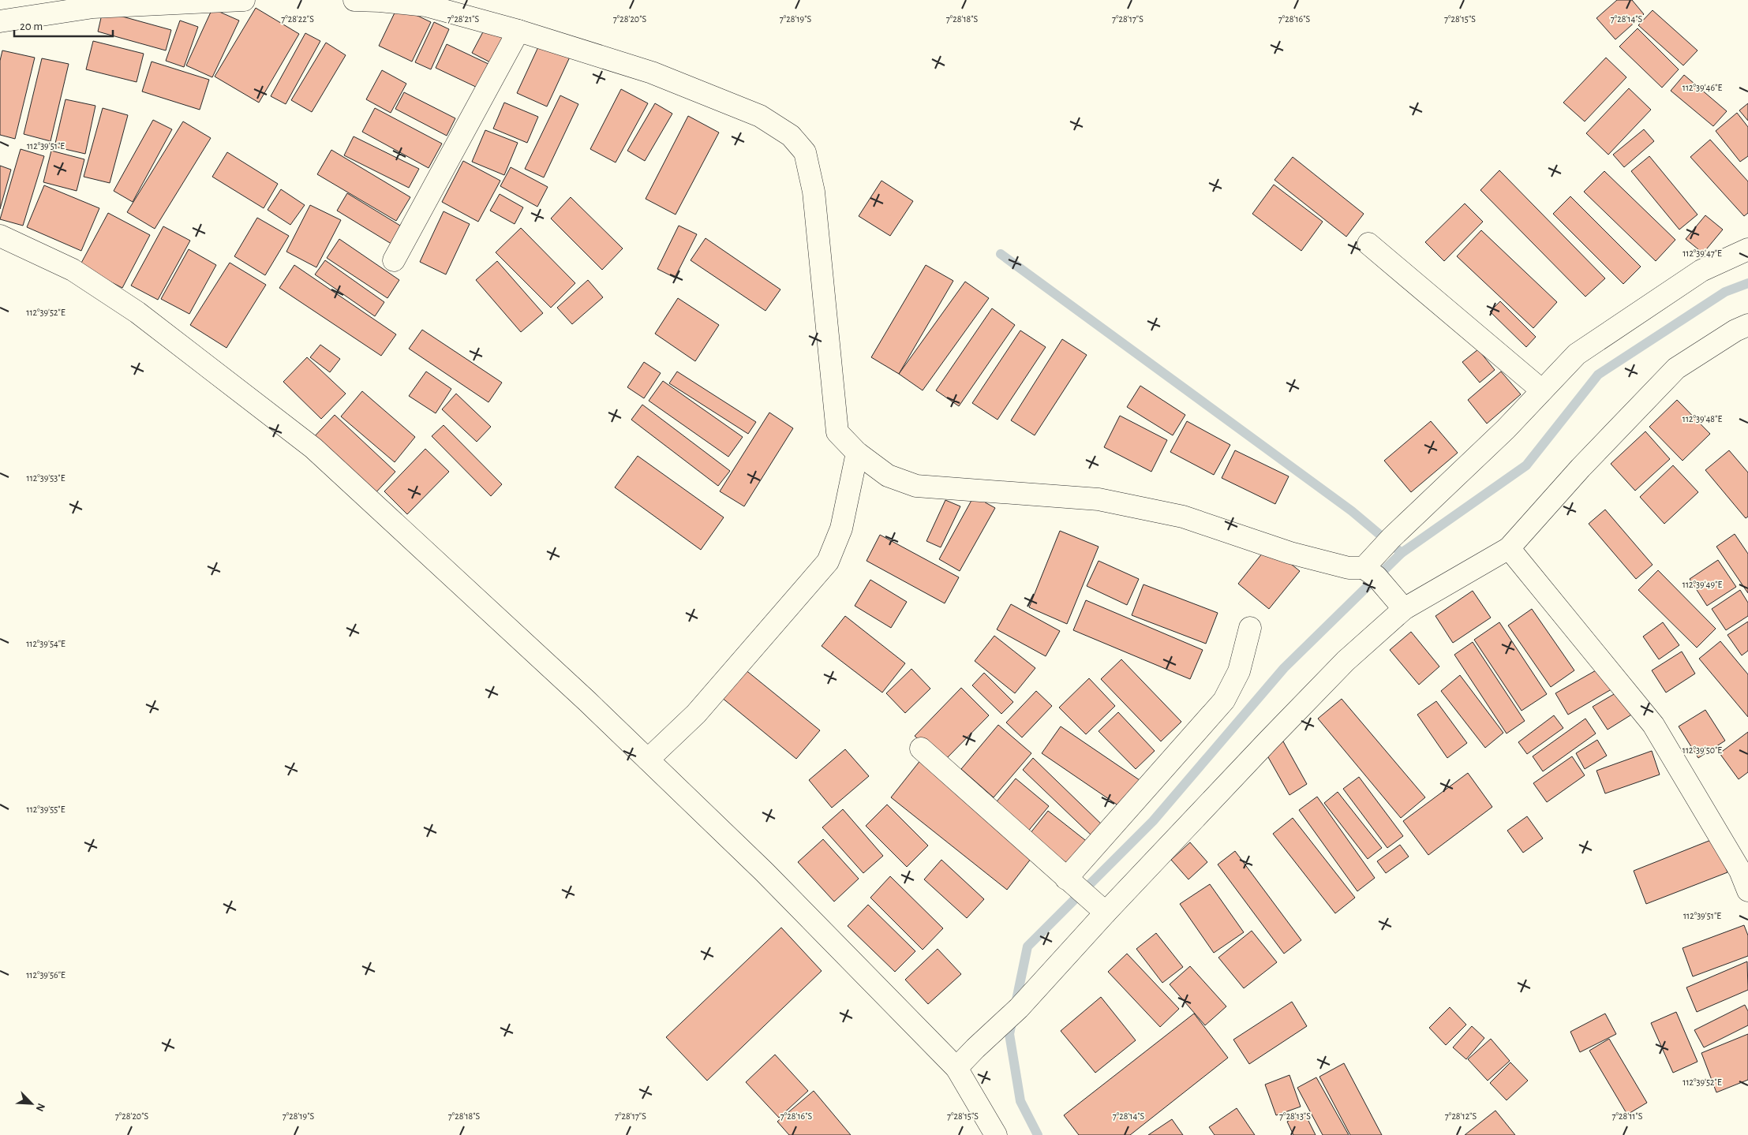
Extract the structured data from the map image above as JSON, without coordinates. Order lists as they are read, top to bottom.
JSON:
{
  "scale_bar": "20 m",
  "north": "bottom right",
  "coordinates": [
    "7°28'22\"S",
    "7°28'21\"S",
    "7°28'20\"S",
    "7°28'19\"S",
    "7°28'18\"S",
    "7°28'17\"S",
    "7°28'16\"S",
    "7°28'15\"S",
    "7°28'14\"S",
    "112°39'46\"E",
    "112°39'51\"E",
    "112°39'47\"E",
    "112°39'52\"E",
    "112°39'48\"E",
    "112°39'53\"E",
    "112°39'49\"E",
    "112°39'54\"E",
    "112°39'50\"E",
    "112°39'55\"E",
    "112°39'56\"E",
    "7°28'13\"S",
    "7°28'12\"S",
    "7°28'11\"S"
  ]
}
